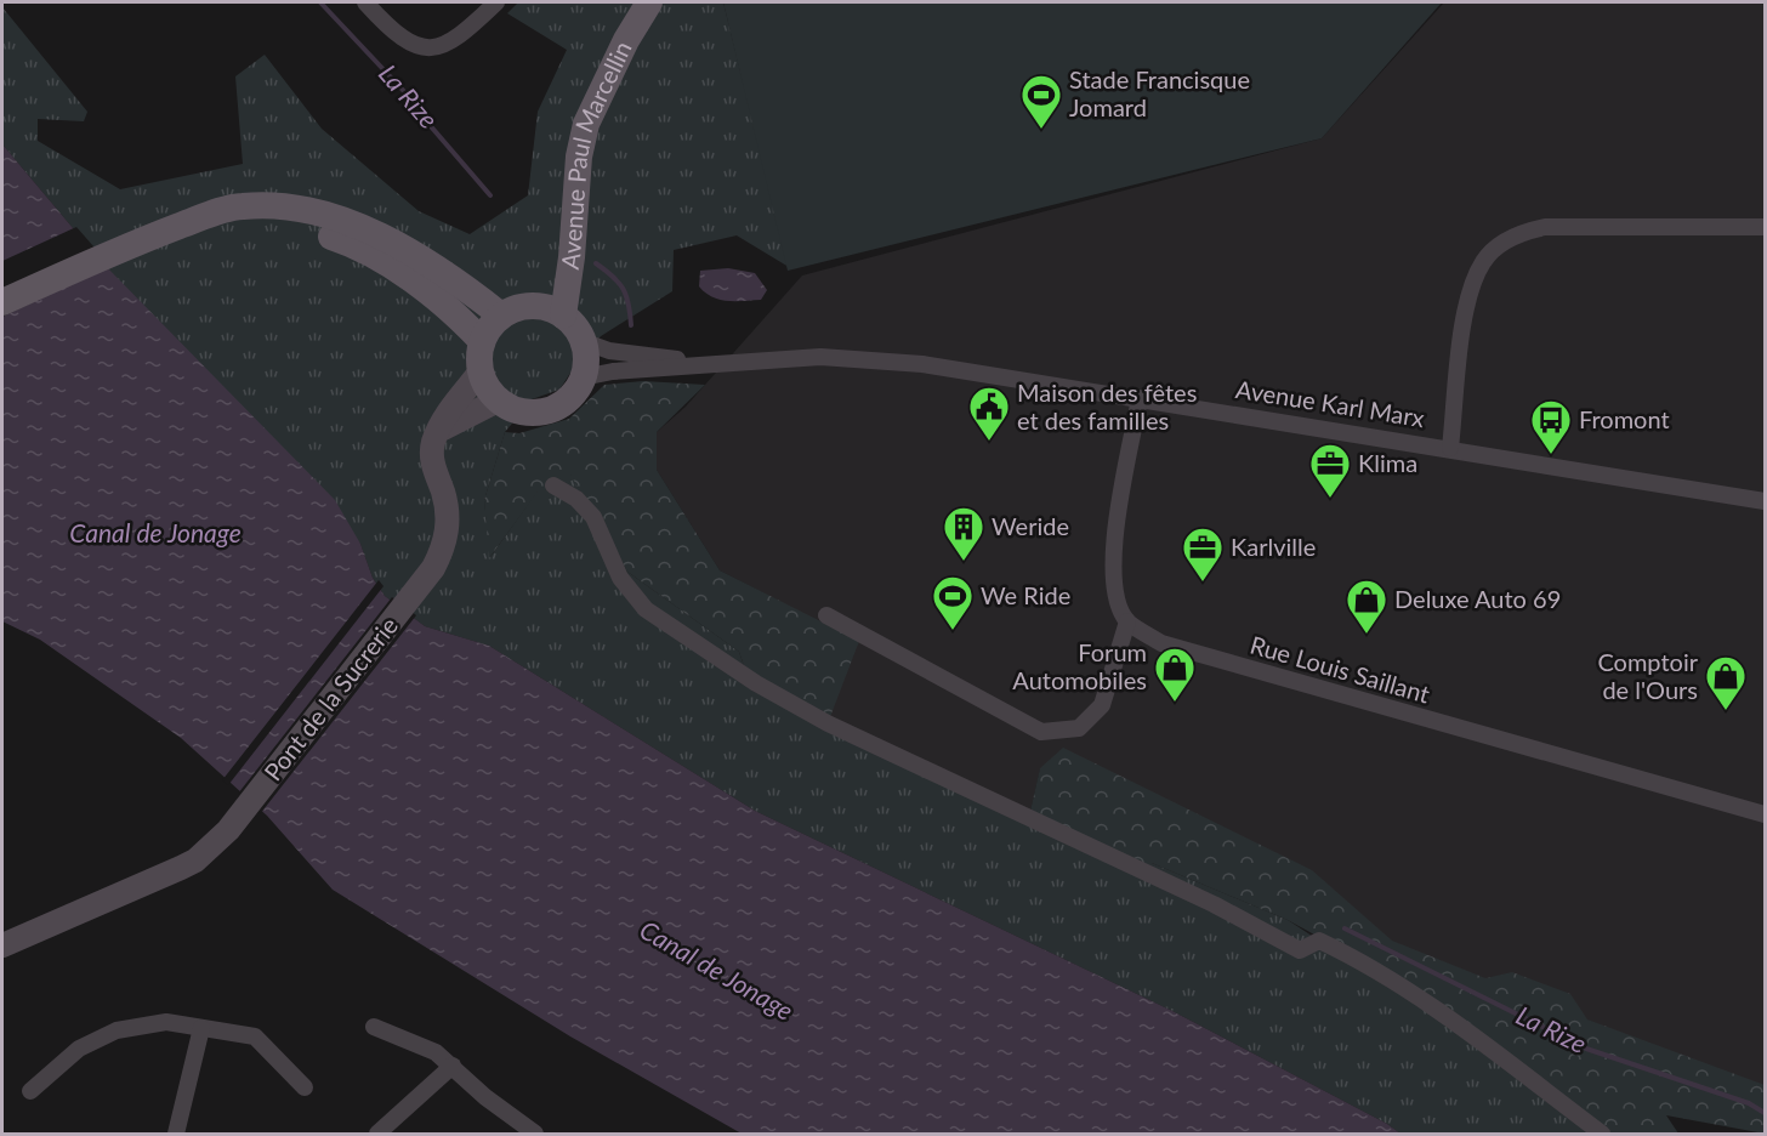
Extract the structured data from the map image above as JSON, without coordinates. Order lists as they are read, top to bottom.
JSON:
{
  "streets": {
    "main road": ["Avenue Paul Marcellin"],
    "street": ["Avenue Karl Marx", "Rue Louis Saillant", "Pont de la Sucrerie"]
  },
  "crossings": [
    ["Avenue Paul Marcellin", "Avenue Karl Marx"]
  ],
  "water": ["La Rize", "Canal de Jonage"],
  "places": {
    "sports": ["Stade Francisque Jomard", "We Ride"],
    "public building": ["Maison des fêtes et des familles"],
    "bus stop": ["Fromont"],
    "office": ["Klima", "Karlville"],
    "building": ["Weride"],
    "shop": ["Deluxe Auto 69", "Forum Automobiles", "Comptoir de l'Ours"]
  }
}
